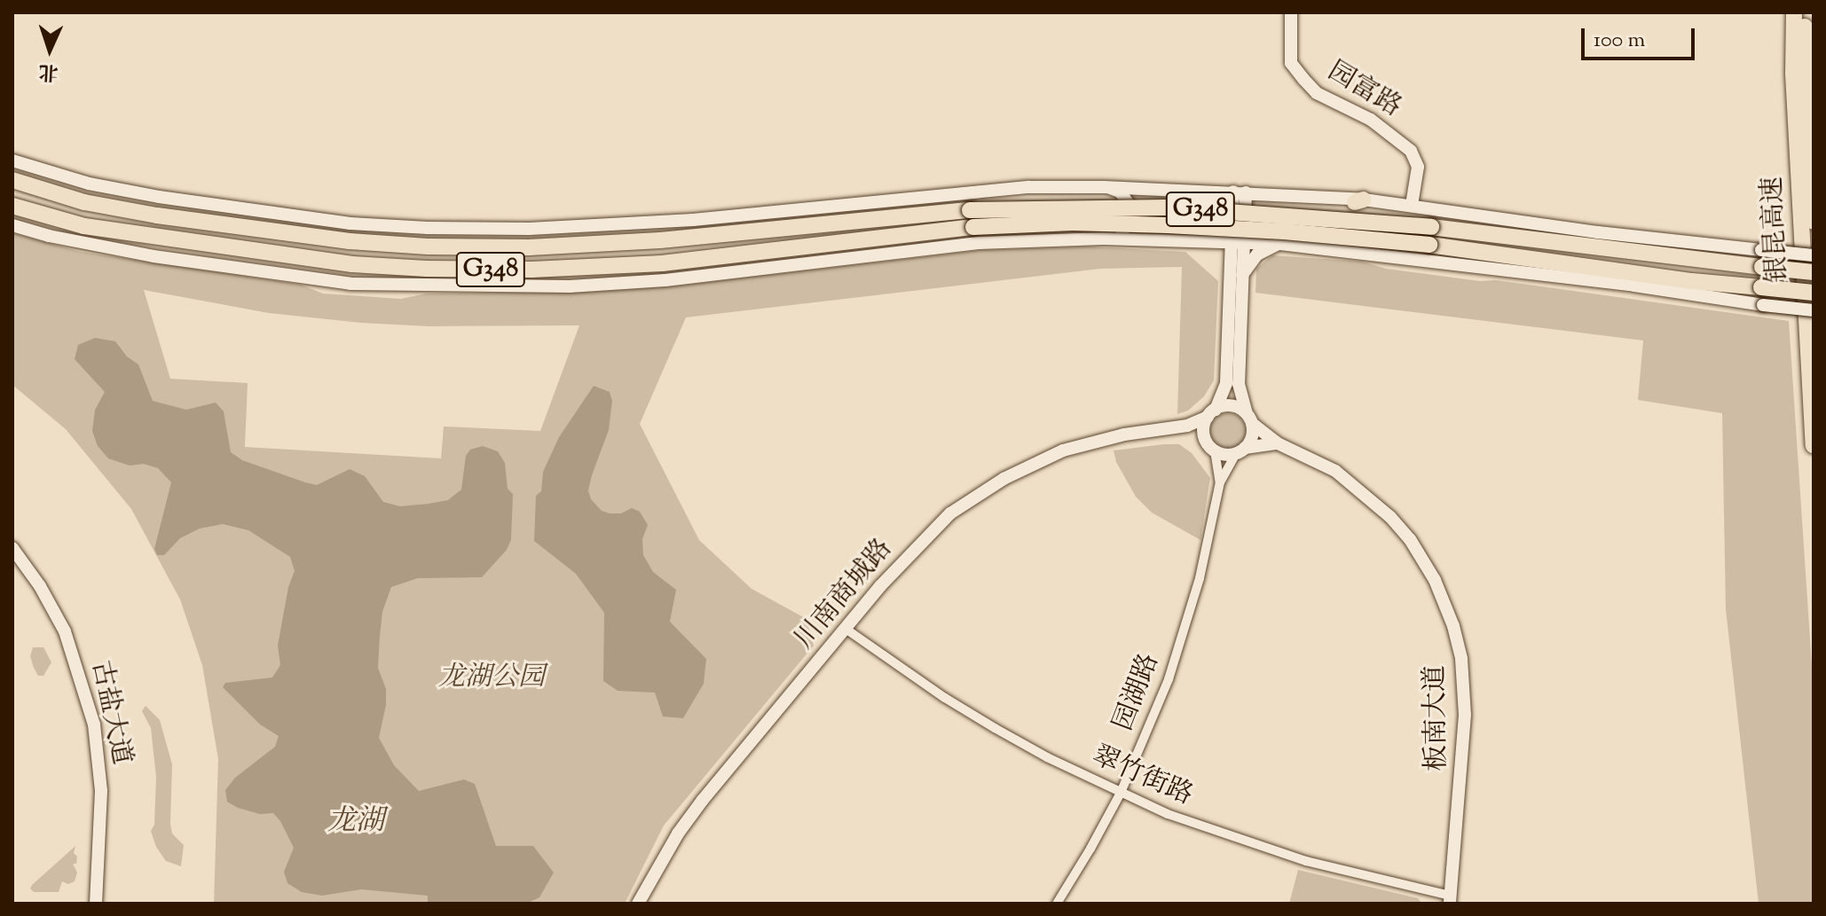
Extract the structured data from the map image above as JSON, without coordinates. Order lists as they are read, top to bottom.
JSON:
{
  "streets": {
    "highway": ["G348", "银昆高速"],
    "street": [
      "园富路",
      "川南商城路",
      "园湖路",
      "古盐大道",
      "板南大道",
      "翠竹街路"
    ]
  },
  "crossings": [
    ["川南商城路", "翠竹街路"],
    ["园湖路", "翠竹街路"],
    ["板南大道", "翠竹街路"]
  ],
  "water": ["龙湖"],
  "parks": ["龙湖公园"],
  "scale_bar": "100 m",
  "north": "bottom"
}
